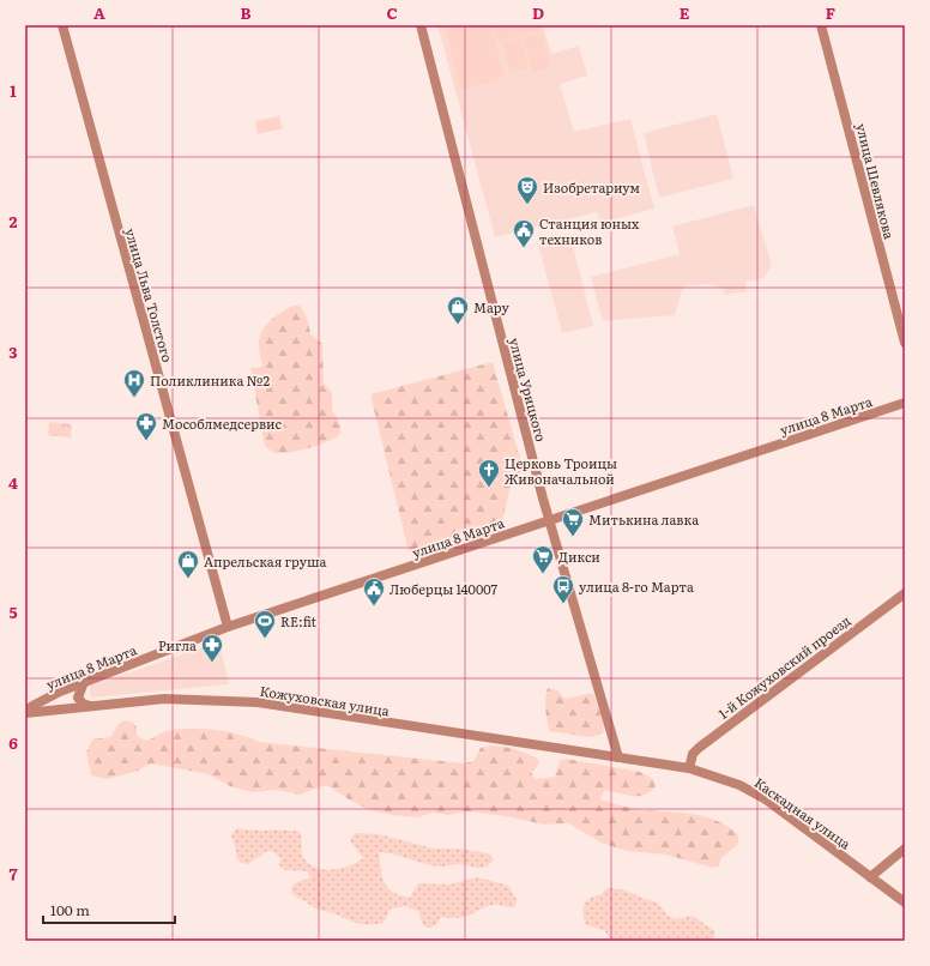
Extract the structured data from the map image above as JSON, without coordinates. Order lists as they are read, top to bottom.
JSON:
{
  "streets": {
    "street": [
      "улица Шевлякова",
      "улица Льва Толстого",
      "улица Урицкого",
      "улица 8 Марта",
      "1-й Кожуховский проезд",
      "Кожуховская улица",
      "Каскадная улица"
    ]
  },
  "crossings": [
    ["улица Льва Толстого", "улица 8 Марта"],
    ["улица Урицкого", "улица 8 Марта"],
    ["улица Урицкого", "Кожуховская улица"],
    ["улица Урицкого", "Каскадная улица"],
    ["улица 8 Марта", "Кожуховская улица"],
    ["1-й Кожуховский проезд", "Каскадная улица"],
    ["Кожуховская улица", "Каскадная улица"]
  ],
  "places": {
    "theatre": ["Изобретариум"],
    "public building": ["Станция юных техников", "Люберцы 140007"],
    "shop": ["Мару", "Апрельская груша"],
    "hospital": ["Поликлиника №2"],
    "pharmacy": ["Мособлмедсервис", "Ригла"],
    "church": ["Церковь Троицы Живоначальной"],
    "supermarket": ["Митькина лавка", "Дикси"],
    "bus stop": ["улица 8-го Марта"],
    "sports": ["RE:fit"]
  },
  "scale_bar": "100 m",
  "grid": {
    "columns": [
      "A",
      "B",
      "C",
      "D",
      "E",
      "F"
    ],
    "rows": [
      "1",
      "2",
      "3",
      "4",
      "5",
      "6",
      "7"
    ]
  }
}
